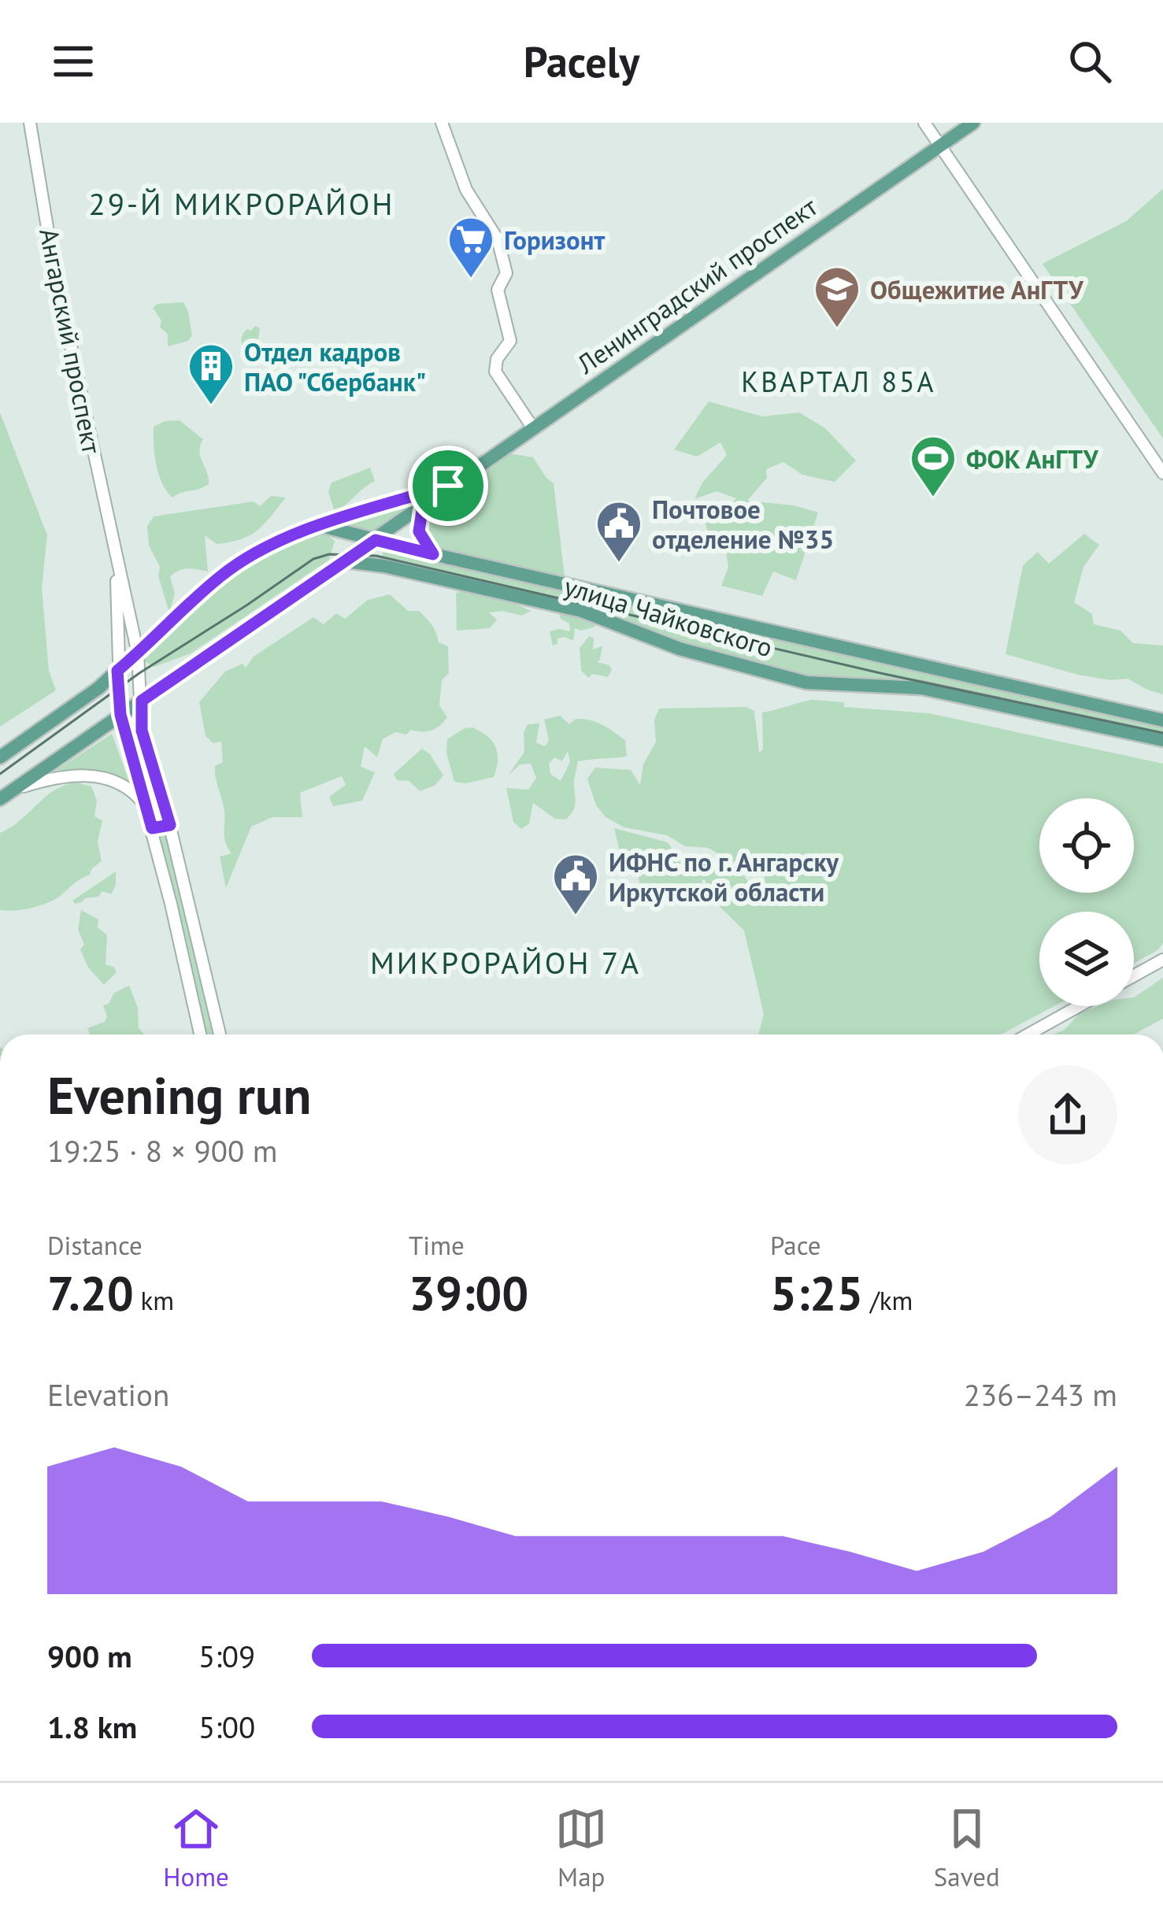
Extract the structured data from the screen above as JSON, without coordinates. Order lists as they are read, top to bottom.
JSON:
{
  "streets": {
    "main road": ["Ленинградский проспект", "улица Чайковского"],
    "street": ["Ангарский проспект"]
  },
  "crossings": [
    ["Ленинградский проспект", "Ангарский проспект"],
    ["Ленинградский проспект", "улица Чайковского"]
  ],
  "districts": ["29-Й МИКРОРАЙОН", "КВАРТАЛ 85А", "МИКРОРАЙОН 7А"],
  "places": {
    "supermarket": ["Горизонт"],
    "school or university": ["Общежитие АнГТУ"],
    "building": ["Отдел кадров ПАО \"Сбербанк\""],
    "sports": ["ФОК АнГТУ"],
    "public building": ["Почтовое отделение №35", "ИФНС по г. Ангарску Иркутской области"]
  },
  "page": {
    "header": "Pacely",
    "heading": ["Evening run", "19:25 · 8 × 900 m"],
    "stats": [
      ["Distance", "7.20 km"],
      ["Time", "39:00"],
      ["Pace", "5:25 /km"]
    ],
    "chart": ["Elevation", "236–243 m"],
    "list": [
      {
        "name": "900 m",
        "note": "5:09"
      },
      {
        "name": "1.8 km",
        "note": "5:00"
      }
    ],
    "tabs": ["Home", "Map", "Saved"]
  }
}
